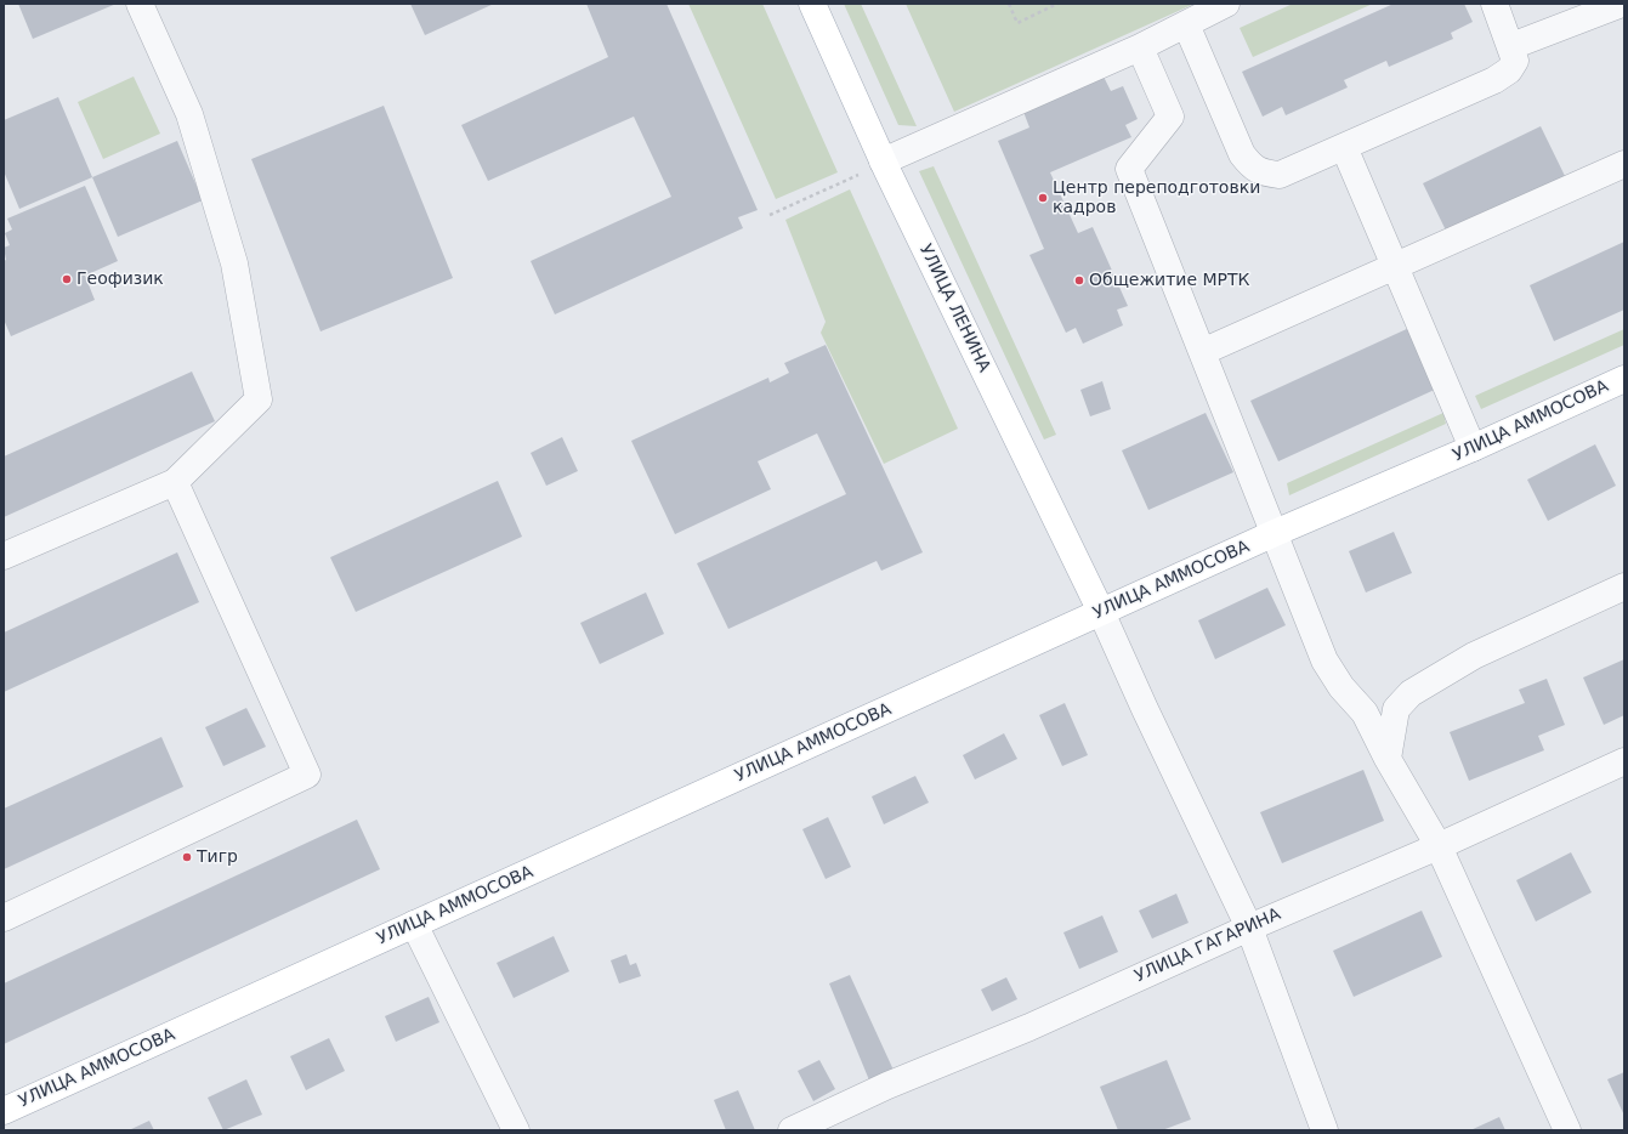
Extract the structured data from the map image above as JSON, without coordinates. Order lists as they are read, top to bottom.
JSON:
{
  "streets": {
    "main road": ["УЛИЦА ЛЕНИНА", "УЛИЦА АММОСОВА"],
    "street": ["УЛИЦА ГАГАРИНА"]
  },
  "crossings": [
    ["УЛИЦА ЛЕНИНА", "УЛИЦА АММОСОВА"]
  ],
  "places": [
    "Центр переподготовки кадров",
    "Геофизик",
    "Общежитие МРТК",
    "Тигр"
  ]
}
